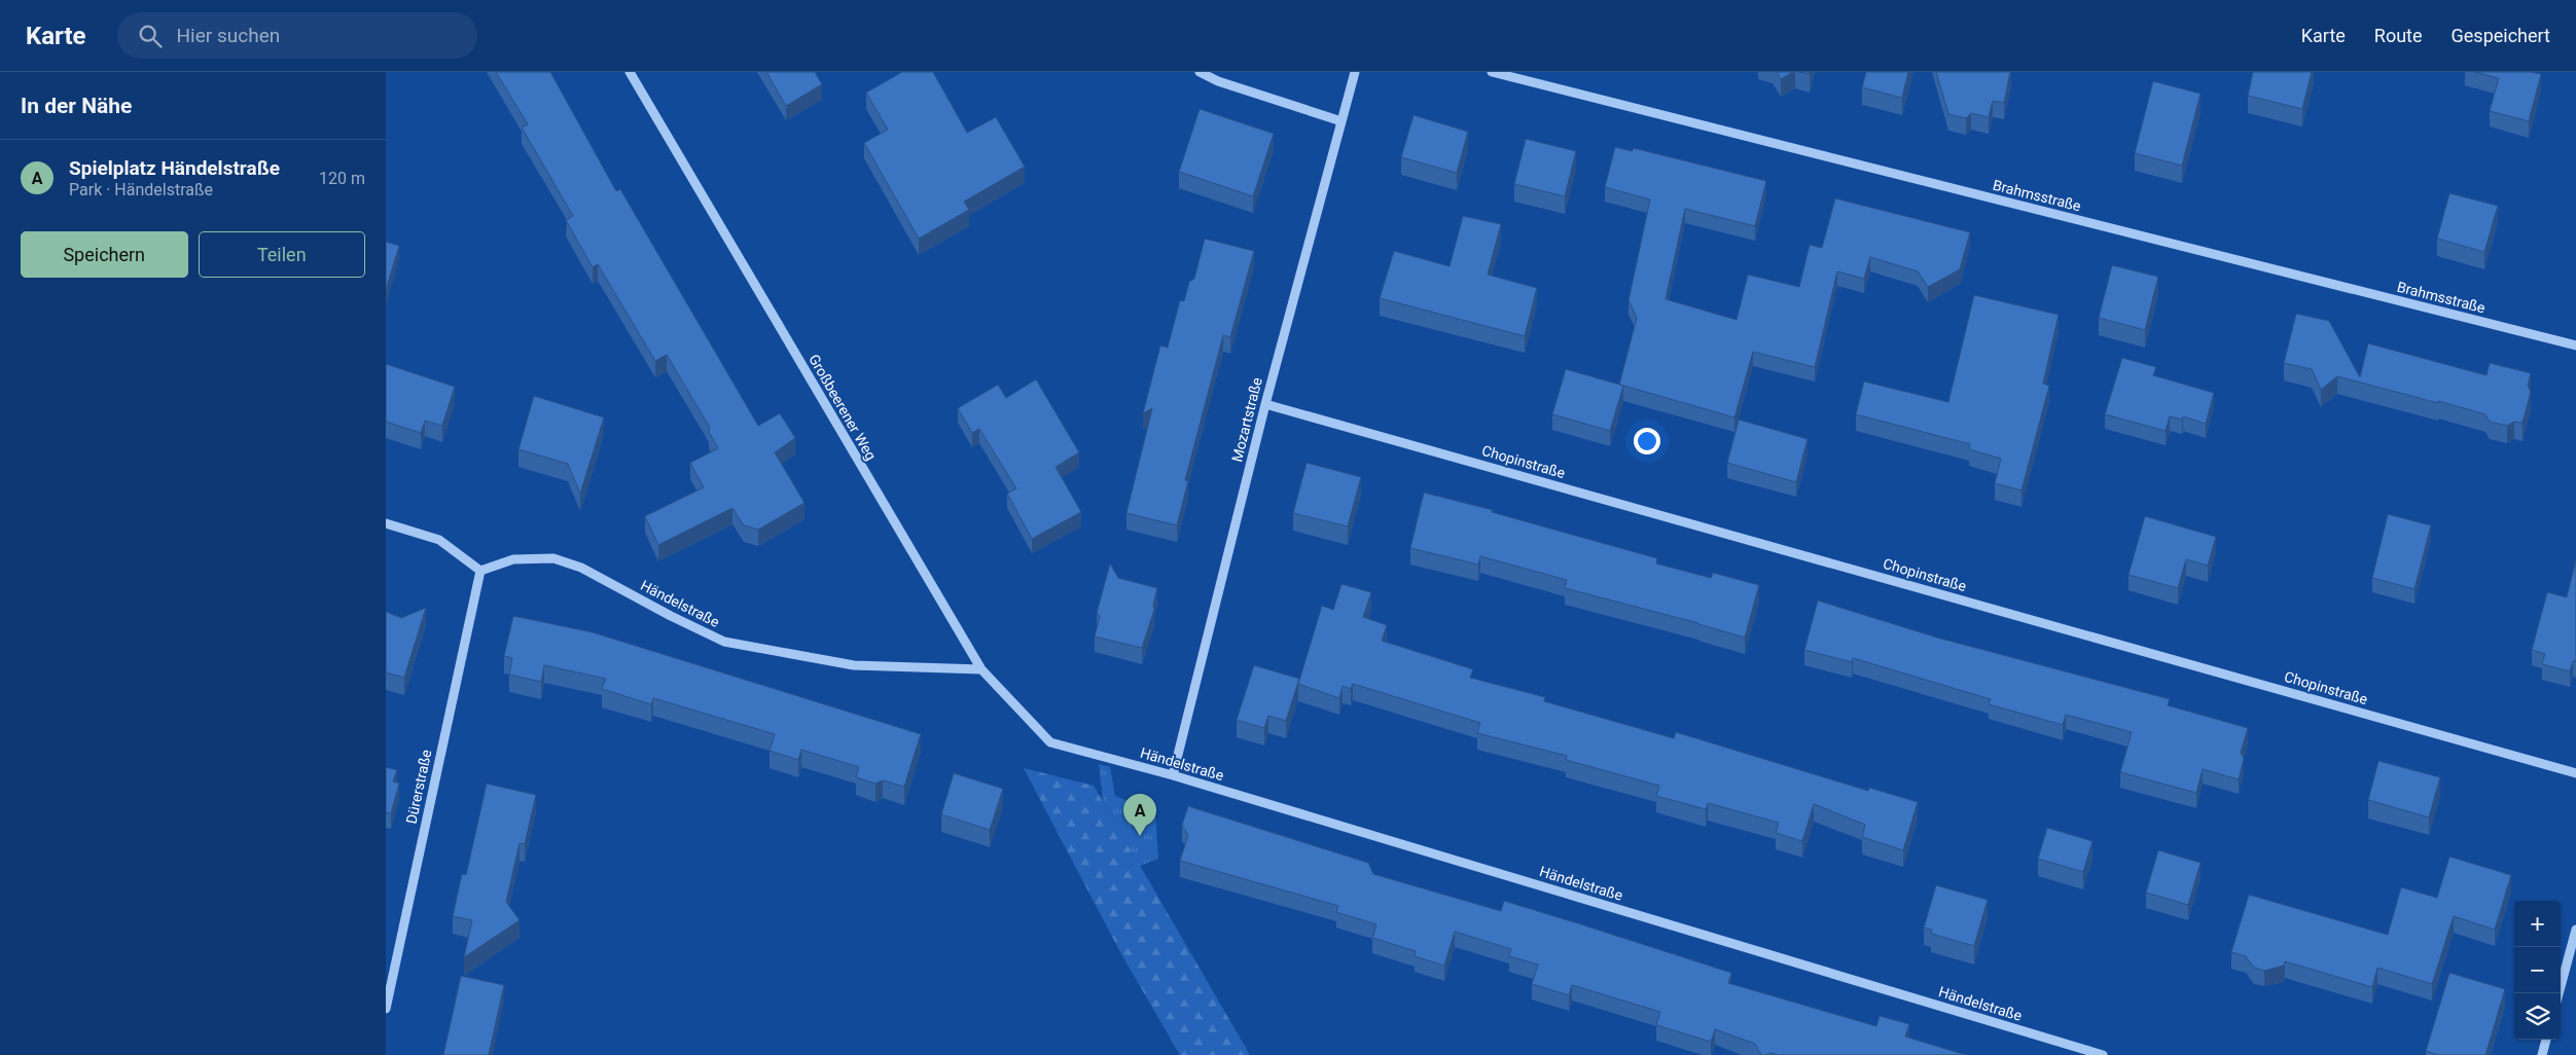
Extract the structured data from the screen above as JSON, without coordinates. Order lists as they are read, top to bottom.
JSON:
{
  "streets": {
    "street": [
      "Brahmsstraße",
      "Großbeerener Weg",
      "Mozartstraße",
      "Chopinstraße",
      "Händelstraße",
      "Dürerstraße"
    ]
  },
  "crossings": [
    ["Großbeerener Weg", "Händelstraße"],
    ["Mozartstraße", "Chopinstraße"],
    ["Mozartstraße", "Händelstraße"],
    ["Händelstraße", "Dürerstraße"]
  ],
  "page": {
    "header": "Karte",
    "search": "Hier suchen",
    "nav": ["Karte", "Route", "Gespeichert"],
    "heading": "In der Nähe",
    "list": [
      {
        "mark": "A",
        "name": "Spielplatz Händelstraße",
        "note": "Park · Händelstraße",
        "value": "120 m"
      }
    ],
    "buttons": ["Speichern", "Teilen"],
    "pins": "A",
    "map_buttons": ["+", "−"]
  }
}
